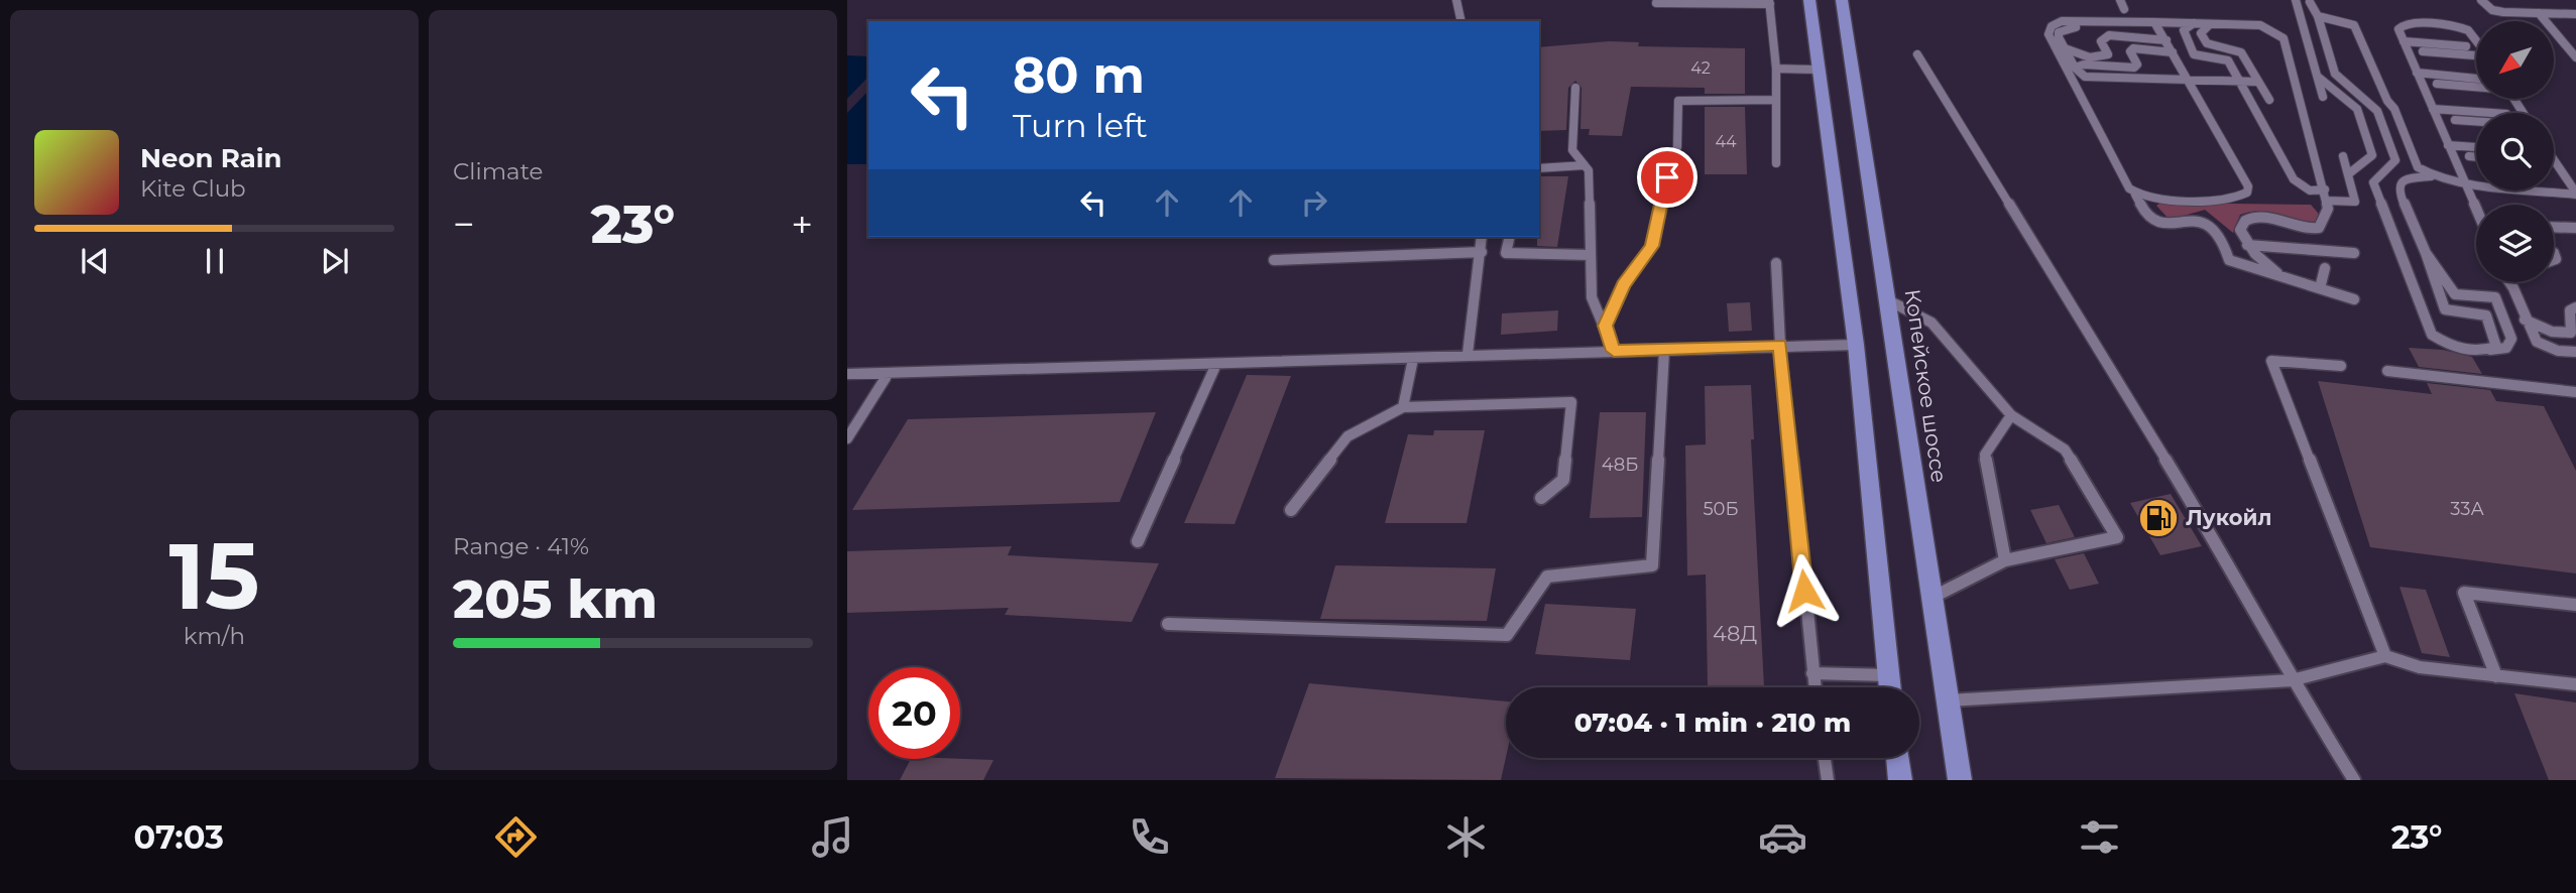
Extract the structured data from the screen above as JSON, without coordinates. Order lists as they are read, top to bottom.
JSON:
{
  "streets": {
    "main road": ["Копейское шоссе"]
  },
  "places": {
    "fuel station": ["Лукойл"]
  },
  "house_numbers": [
    "42",
    "44",
    "48Б",
    "50Б",
    "33А",
    "48Д"
  ],
  "north": "bottom left",
  "page": {
    "tile": [
      "Climate",
      ["15", "km/h"],
      ["Range · 41%", "205 km"]
    ],
    "turn": ["80 m", "Turn left"],
    "song": ["Neon Rain", "Kite Club"],
    "heat": ["−", "23°", "+"],
    "limit": "20",
    "trip": "07:04 · 1 min · 210 m",
    "tabs": ["07:03", "23°"]
  }
}
